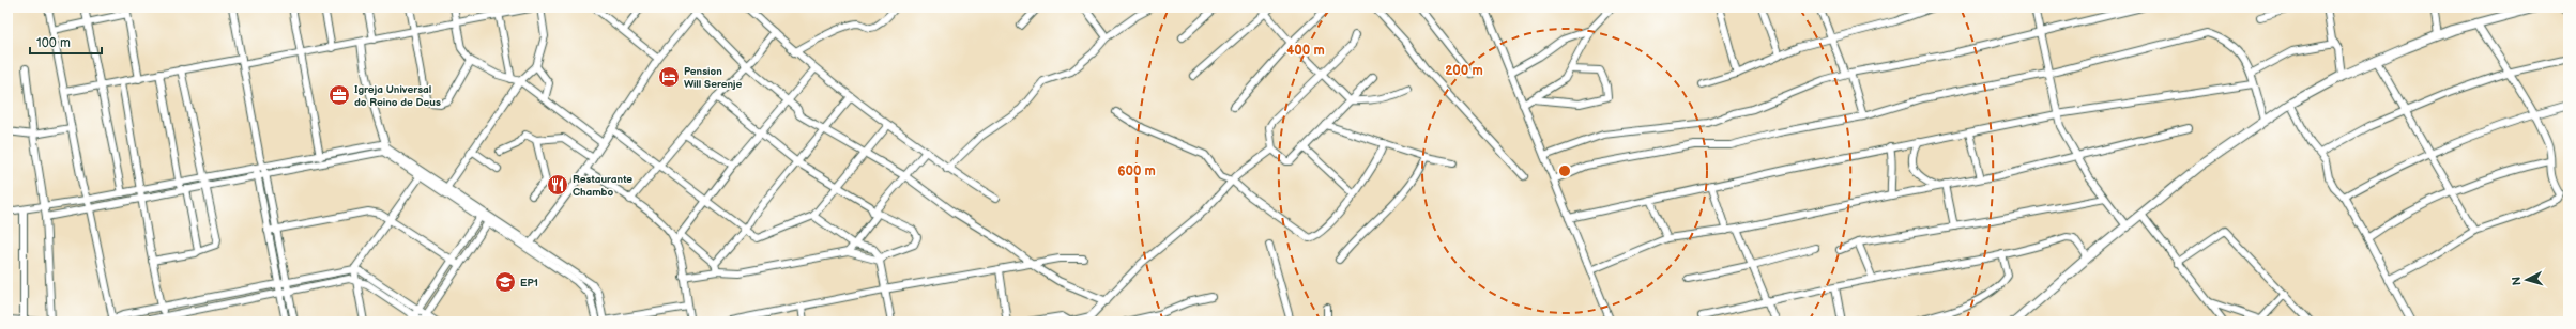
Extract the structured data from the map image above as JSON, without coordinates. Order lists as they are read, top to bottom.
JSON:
{
  "places": {
    "hotel": ["Pension Will Serenje"],
    "office": ["Igreja Universal do Reino de Deus"],
    "restaurant": ["Restaurante Chambo"],
    "school or university": ["EP1"]
  },
  "scale_bar": "100 m",
  "north": "left",
  "rings": ["400 m", "200 m", "600 m"]
}
